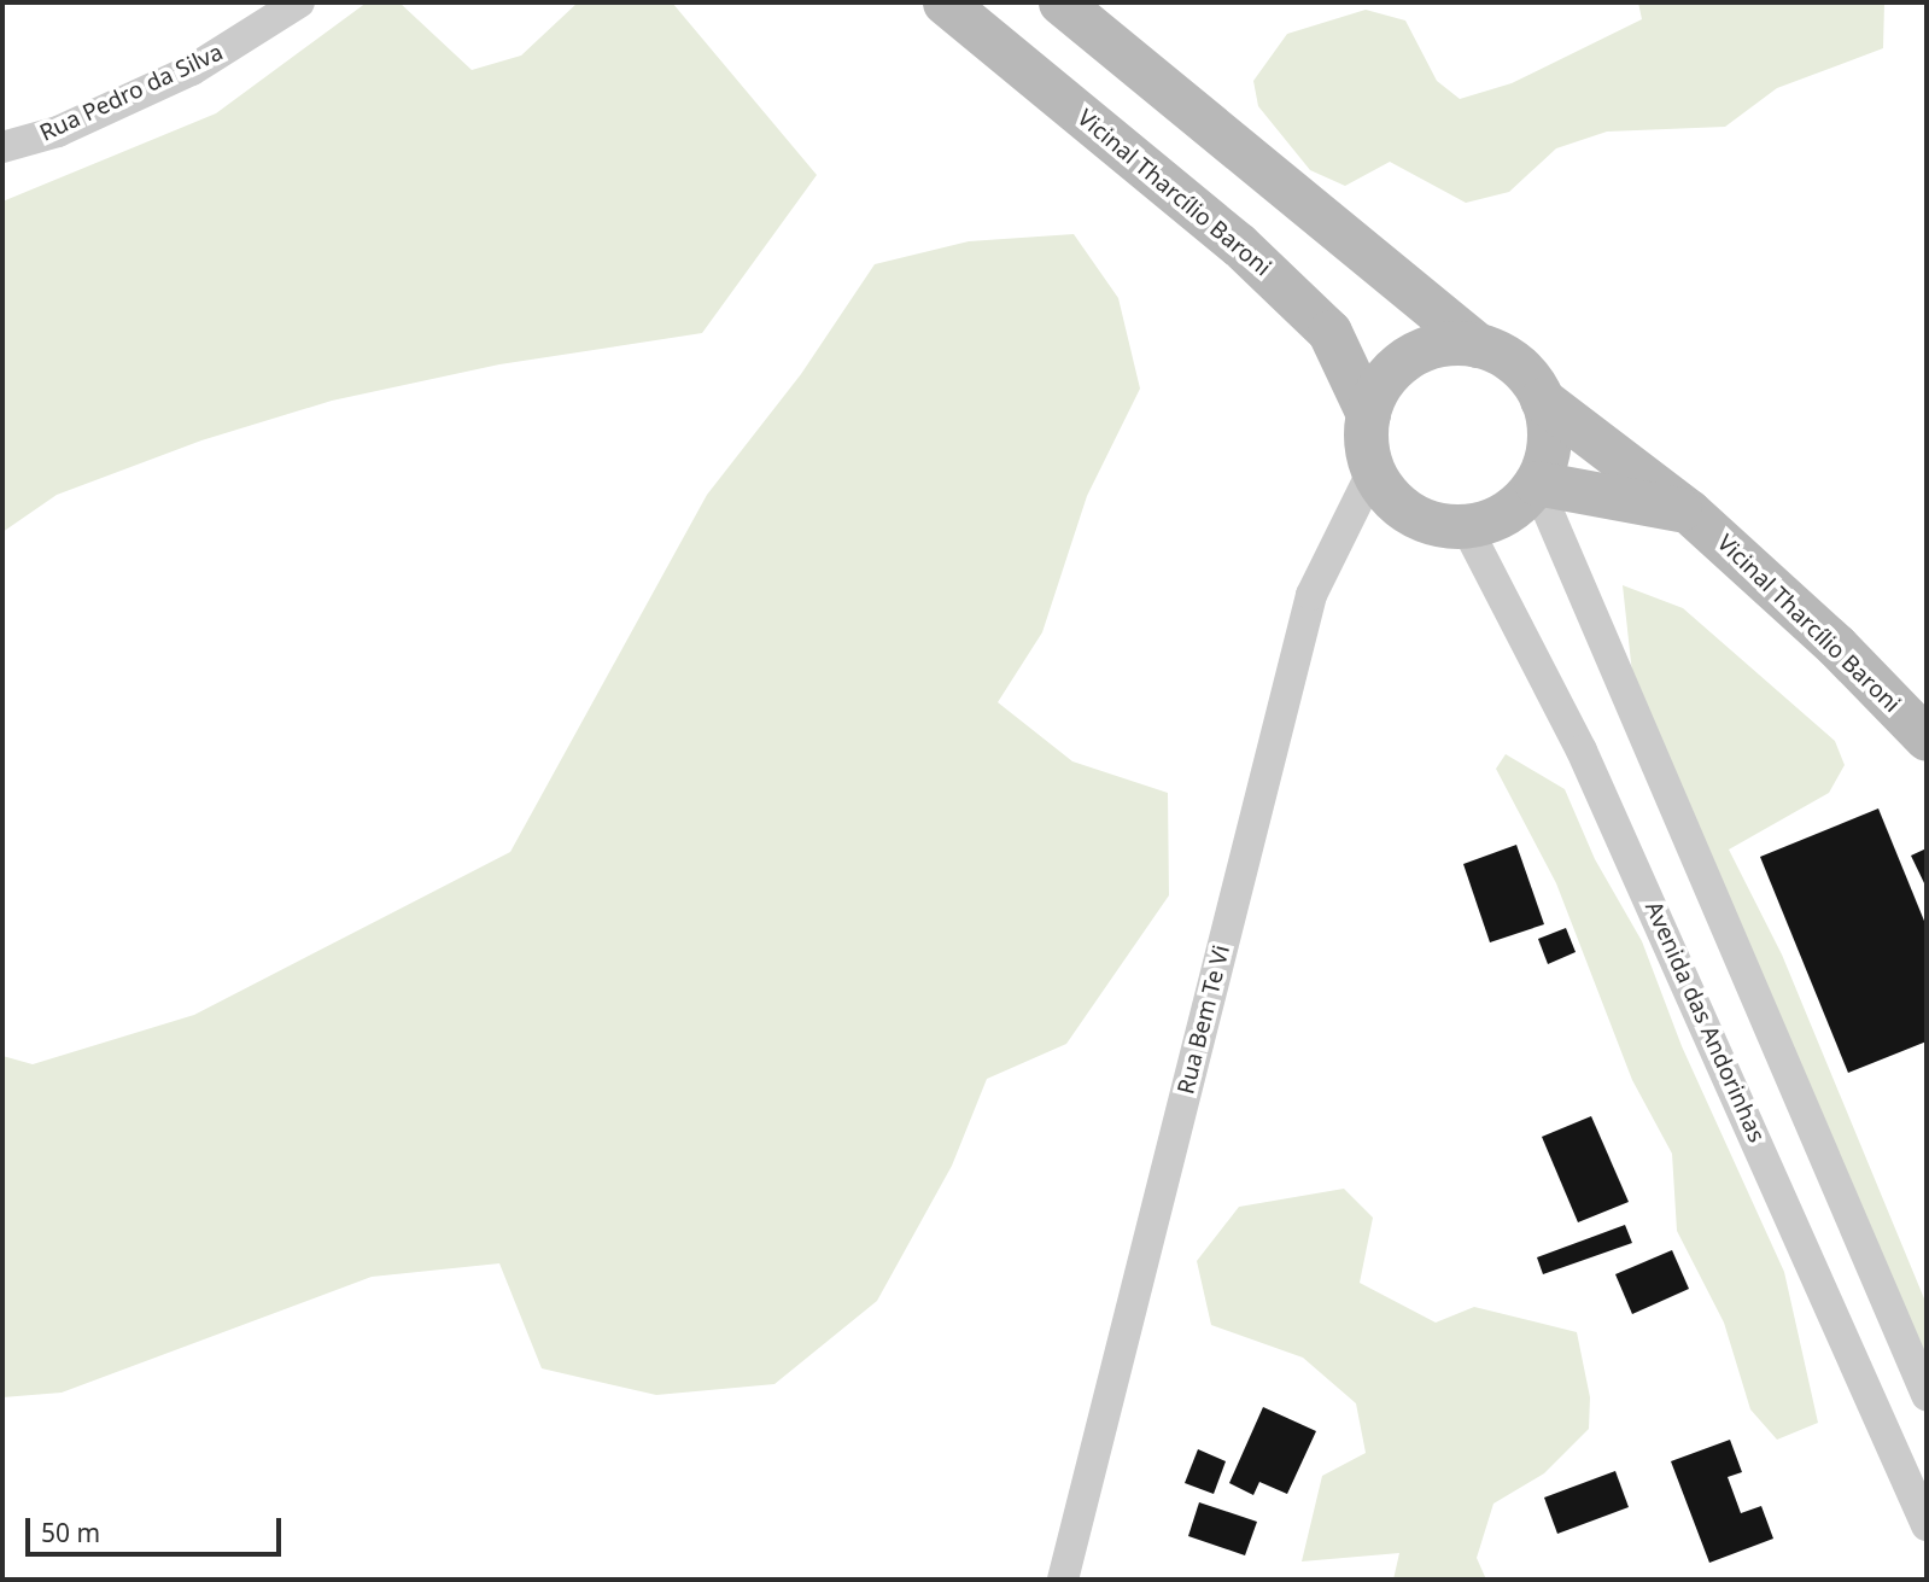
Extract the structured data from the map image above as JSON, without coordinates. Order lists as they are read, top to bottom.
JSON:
{
  "streets": {
    "main road": ["Vicinal Tharcílio Baroni"],
    "street": ["Rua Pedro da Silva", "Rua Bem Te Vi", "Avenida das Andorinhas"]
  },
  "crossings": [
    ["Vicinal Tharcílio Baroni", "Rua Bem Te Vi"],
    ["Vicinal Tharcílio Baroni", "Avenida das Andorinhas"],
    ["Rua Bem Te Vi", "Avenida das Andorinhas"]
  ],
  "scale_bar": "50 m"
}
